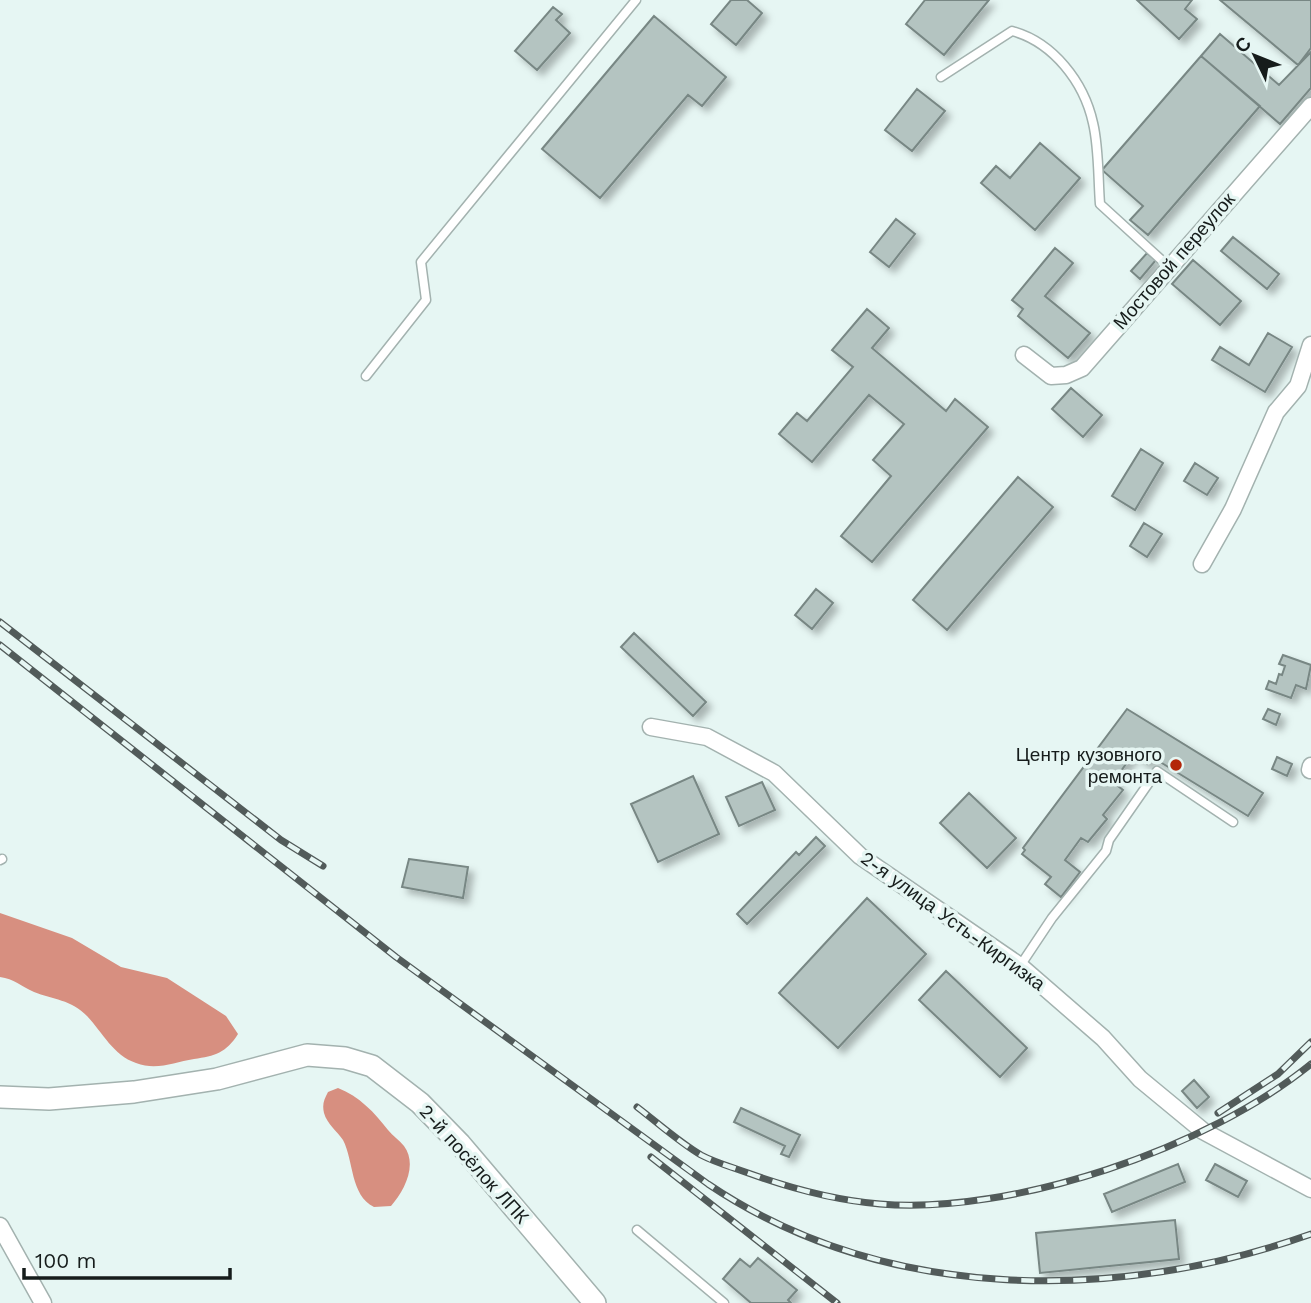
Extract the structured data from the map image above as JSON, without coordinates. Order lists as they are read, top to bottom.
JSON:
{
  "streets": {
    "street": ["Мостовой переулок", "2-я улица Усть-Киргизка", "2-й посёлок ЛПК"]
  },
  "places": ["Центр кузовного ремонта"],
  "scale_bar": "100 m",
  "north": "top left"
}
